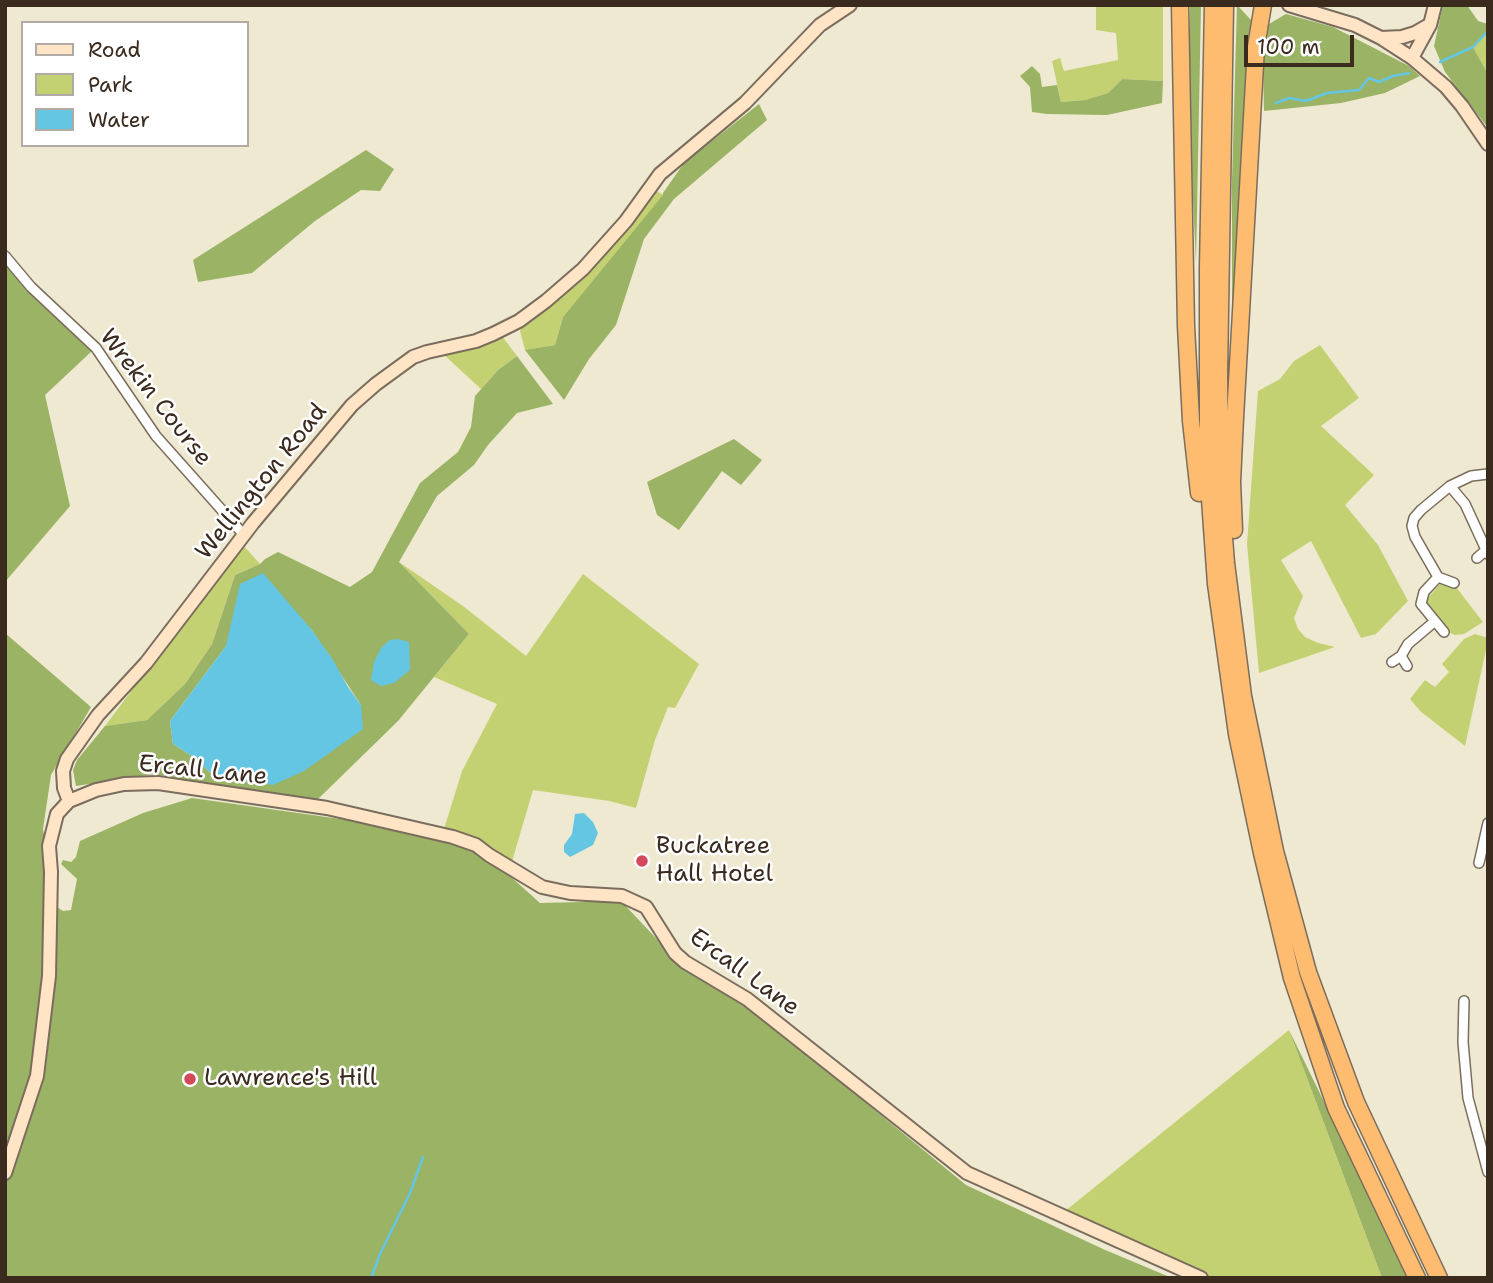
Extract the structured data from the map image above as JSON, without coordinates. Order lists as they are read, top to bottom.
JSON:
{
  "streets": {
    "street": ["Wrekin Course", "Wellington Road", "Ercall Lane"]
  },
  "crossings": [
    ["Wrekin Course", "Wellington Road"],
    ["Wellington Road", "Ercall Lane"]
  ],
  "places": ["Buckatree Hall Hotel", "Lawrence's Hill"],
  "legend": ["Road", "Park", "Water"],
  "scale_bar": "100 m"
}
